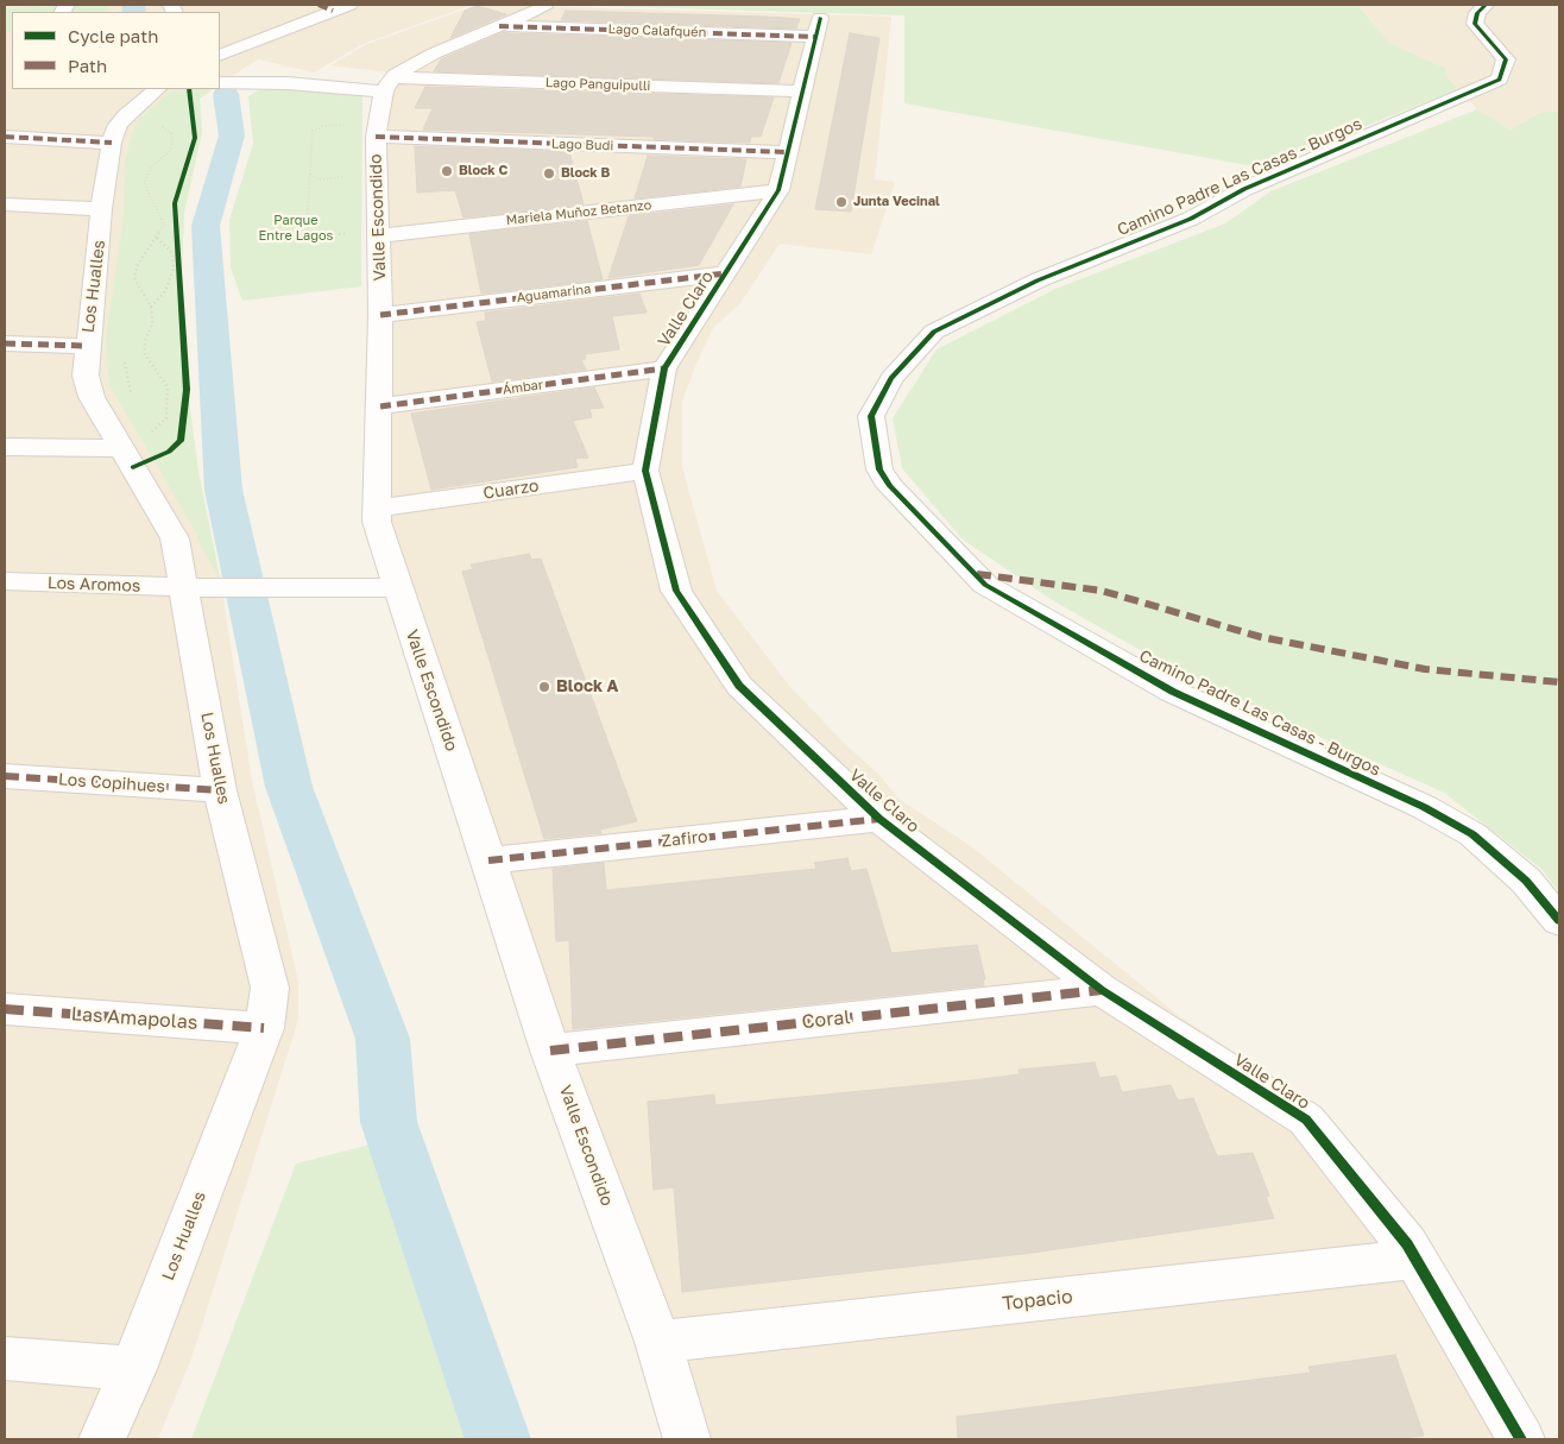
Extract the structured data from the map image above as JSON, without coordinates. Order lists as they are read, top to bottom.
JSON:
{
  "streets": {
    "street": [
      "Lago Calafquén",
      "Lago Panguipulli",
      "Lago Budi",
      "Camino Padre Las Casas - Burgos",
      "Mariela Muñoz Betanzo",
      "Valle Escondido",
      "Los Hualles",
      "Aguamarina",
      "Valle Claro",
      "Ámbar",
      "Cuarzo",
      "Los Aromos",
      "Los Copihues",
      "Zafiro",
      "Las Amapolas",
      "Coral",
      "Topacio"
    ]
  },
  "crossings": [
    ["Lago Calafquén", "Valle Claro"],
    ["Lago Panguipulli", "Valle Escondido"],
    ["Lago Panguipulli", "Valle Claro"],
    ["Lago Budi", "Valle Escondido"],
    ["Lago Budi", "Valle Claro"],
    ["Mariela Muñoz Betanzo", "Valle Escondido"],
    ["Mariela Muñoz Betanzo", "Valle Claro"],
    ["Valle Escondido", "Aguamarina"],
    ["Valle Escondido", "Ámbar"],
    ["Valle Escondido", "Cuarzo"],
    ["Valle Escondido", "Los Aromos"],
    ["Valle Escondido", "Zafiro"],
    ["Valle Escondido", "Coral"],
    ["Valle Escondido", "Topacio"],
    ["Los Hualles", "Los Aromos"],
    ["Los Hualles", "Los Copihues"],
    ["Los Hualles", "Las Amapolas"],
    ["Aguamarina", "Valle Claro"],
    ["Valle Claro", "Ámbar"],
    ["Valle Claro", "Cuarzo"],
    ["Valle Claro", "Zafiro"],
    ["Valle Claro", "Coral"],
    ["Valle Claro", "Topacio"]
  ],
  "parks": ["Parque Entre Lagos"],
  "places": [
    "Block C",
    "Block B",
    "Junta Vecinal",
    "Block A"
  ],
  "legend": ["Cycle path", "Path"]
}
